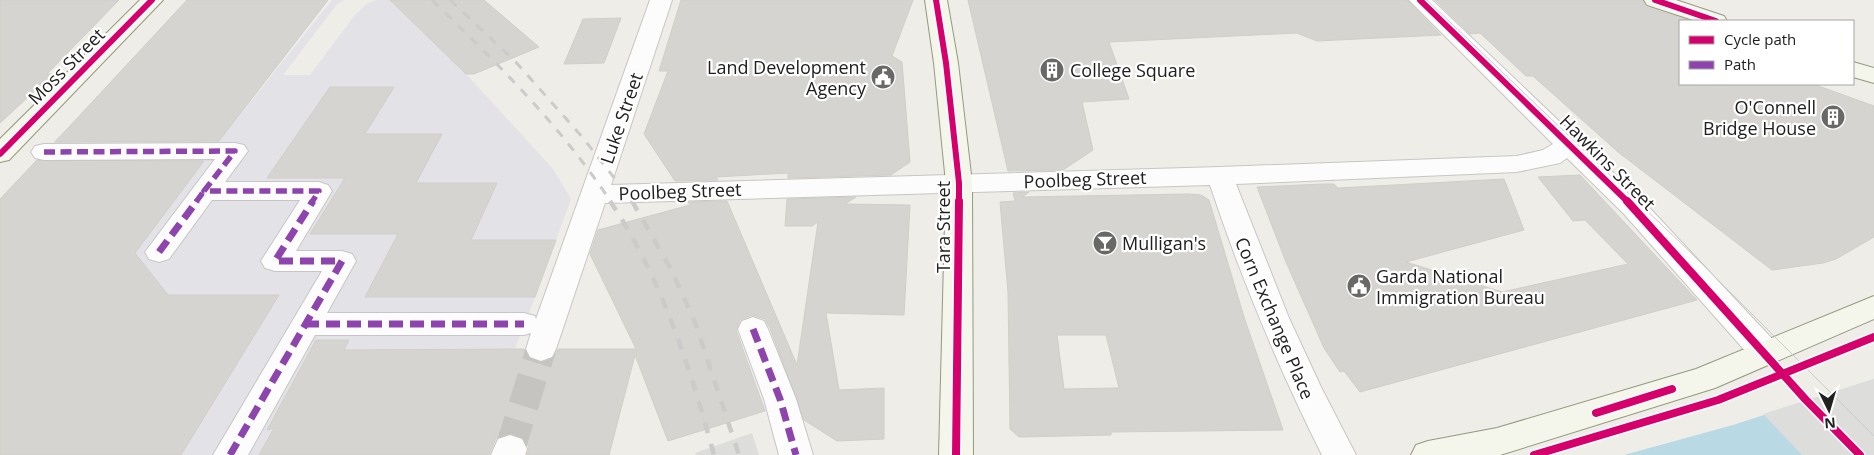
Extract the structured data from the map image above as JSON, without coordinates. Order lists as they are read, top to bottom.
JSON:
{
  "streets": {
    "main road": ["Moss Street", "Tara Street"],
    "street": [
      "Luke Street",
      "Hawkins Street",
      "Poolbeg Street",
      "Corn Exchange Place"
    ]
  },
  "crossings": [
    ["Luke Street", "Poolbeg Street"],
    ["Hawkins Street", "Poolbeg Street"],
    ["Poolbeg Street", "Tara Street"],
    ["Poolbeg Street", "Corn Exchange Place"]
  ],
  "places": {
    "building": ["College Square", "O'Connell Bridge House"],
    "public building": ["Land Development Agency", "Garda National Immigration Bureau"],
    "bar": ["Mulligan's"]
  },
  "legend": ["Cycle path", "Path"],
  "north": "bottom"
}
